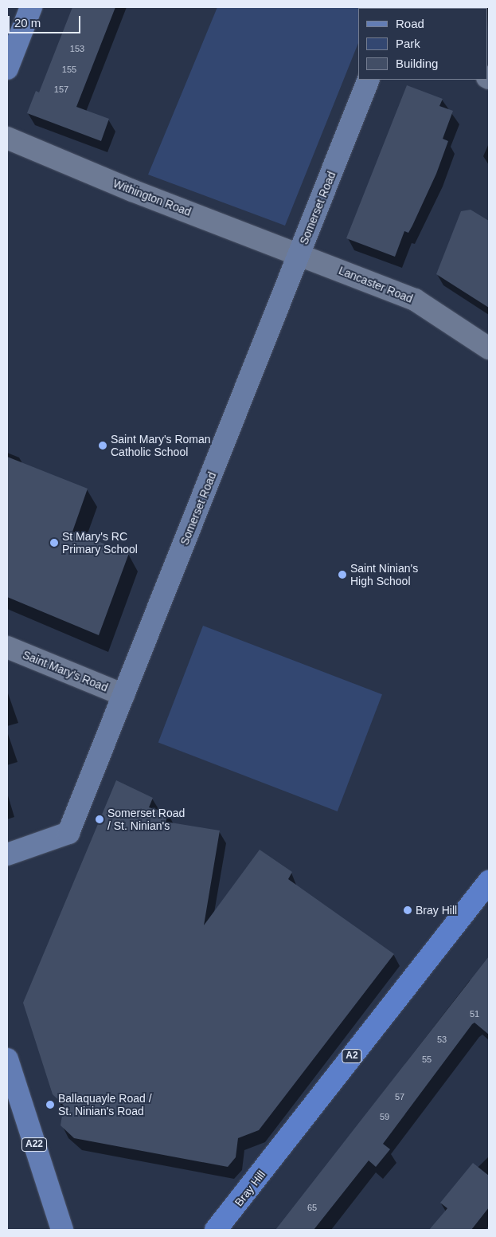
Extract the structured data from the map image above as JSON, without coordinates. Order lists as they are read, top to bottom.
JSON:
{
  "streets": {
    "highway": ["A2", "Bray Hill"],
    "main road": ["Somerset Road", "A22"],
    "street": ["Withington Road", "Lancaster Road", "Saint Mary's Road"]
  },
  "crossings": [
    ["Withington Road", "Somerset Road"],
    ["Withington Road", "Lancaster Road"],
    ["Somerset Road", "Lancaster Road"],
    ["Somerset Road", "Saint Mary's Road"]
  ],
  "places": [
    "Saint Mary's Roman Catholic School",
    "St Mary's RC Primary School",
    "Saint Ninian's High School",
    "Somerset Road / St. Ninian's",
    "Bray Hill",
    "Ballaquayle Road / St. Ninian's Road"
  ],
  "house_numbers": [
    "153",
    "155",
    "157",
    "51",
    "53",
    "55",
    "57",
    "59",
    "65"
  ],
  "legend": ["Road", "Park", "Building"],
  "scale_bar": "20 m"
}
